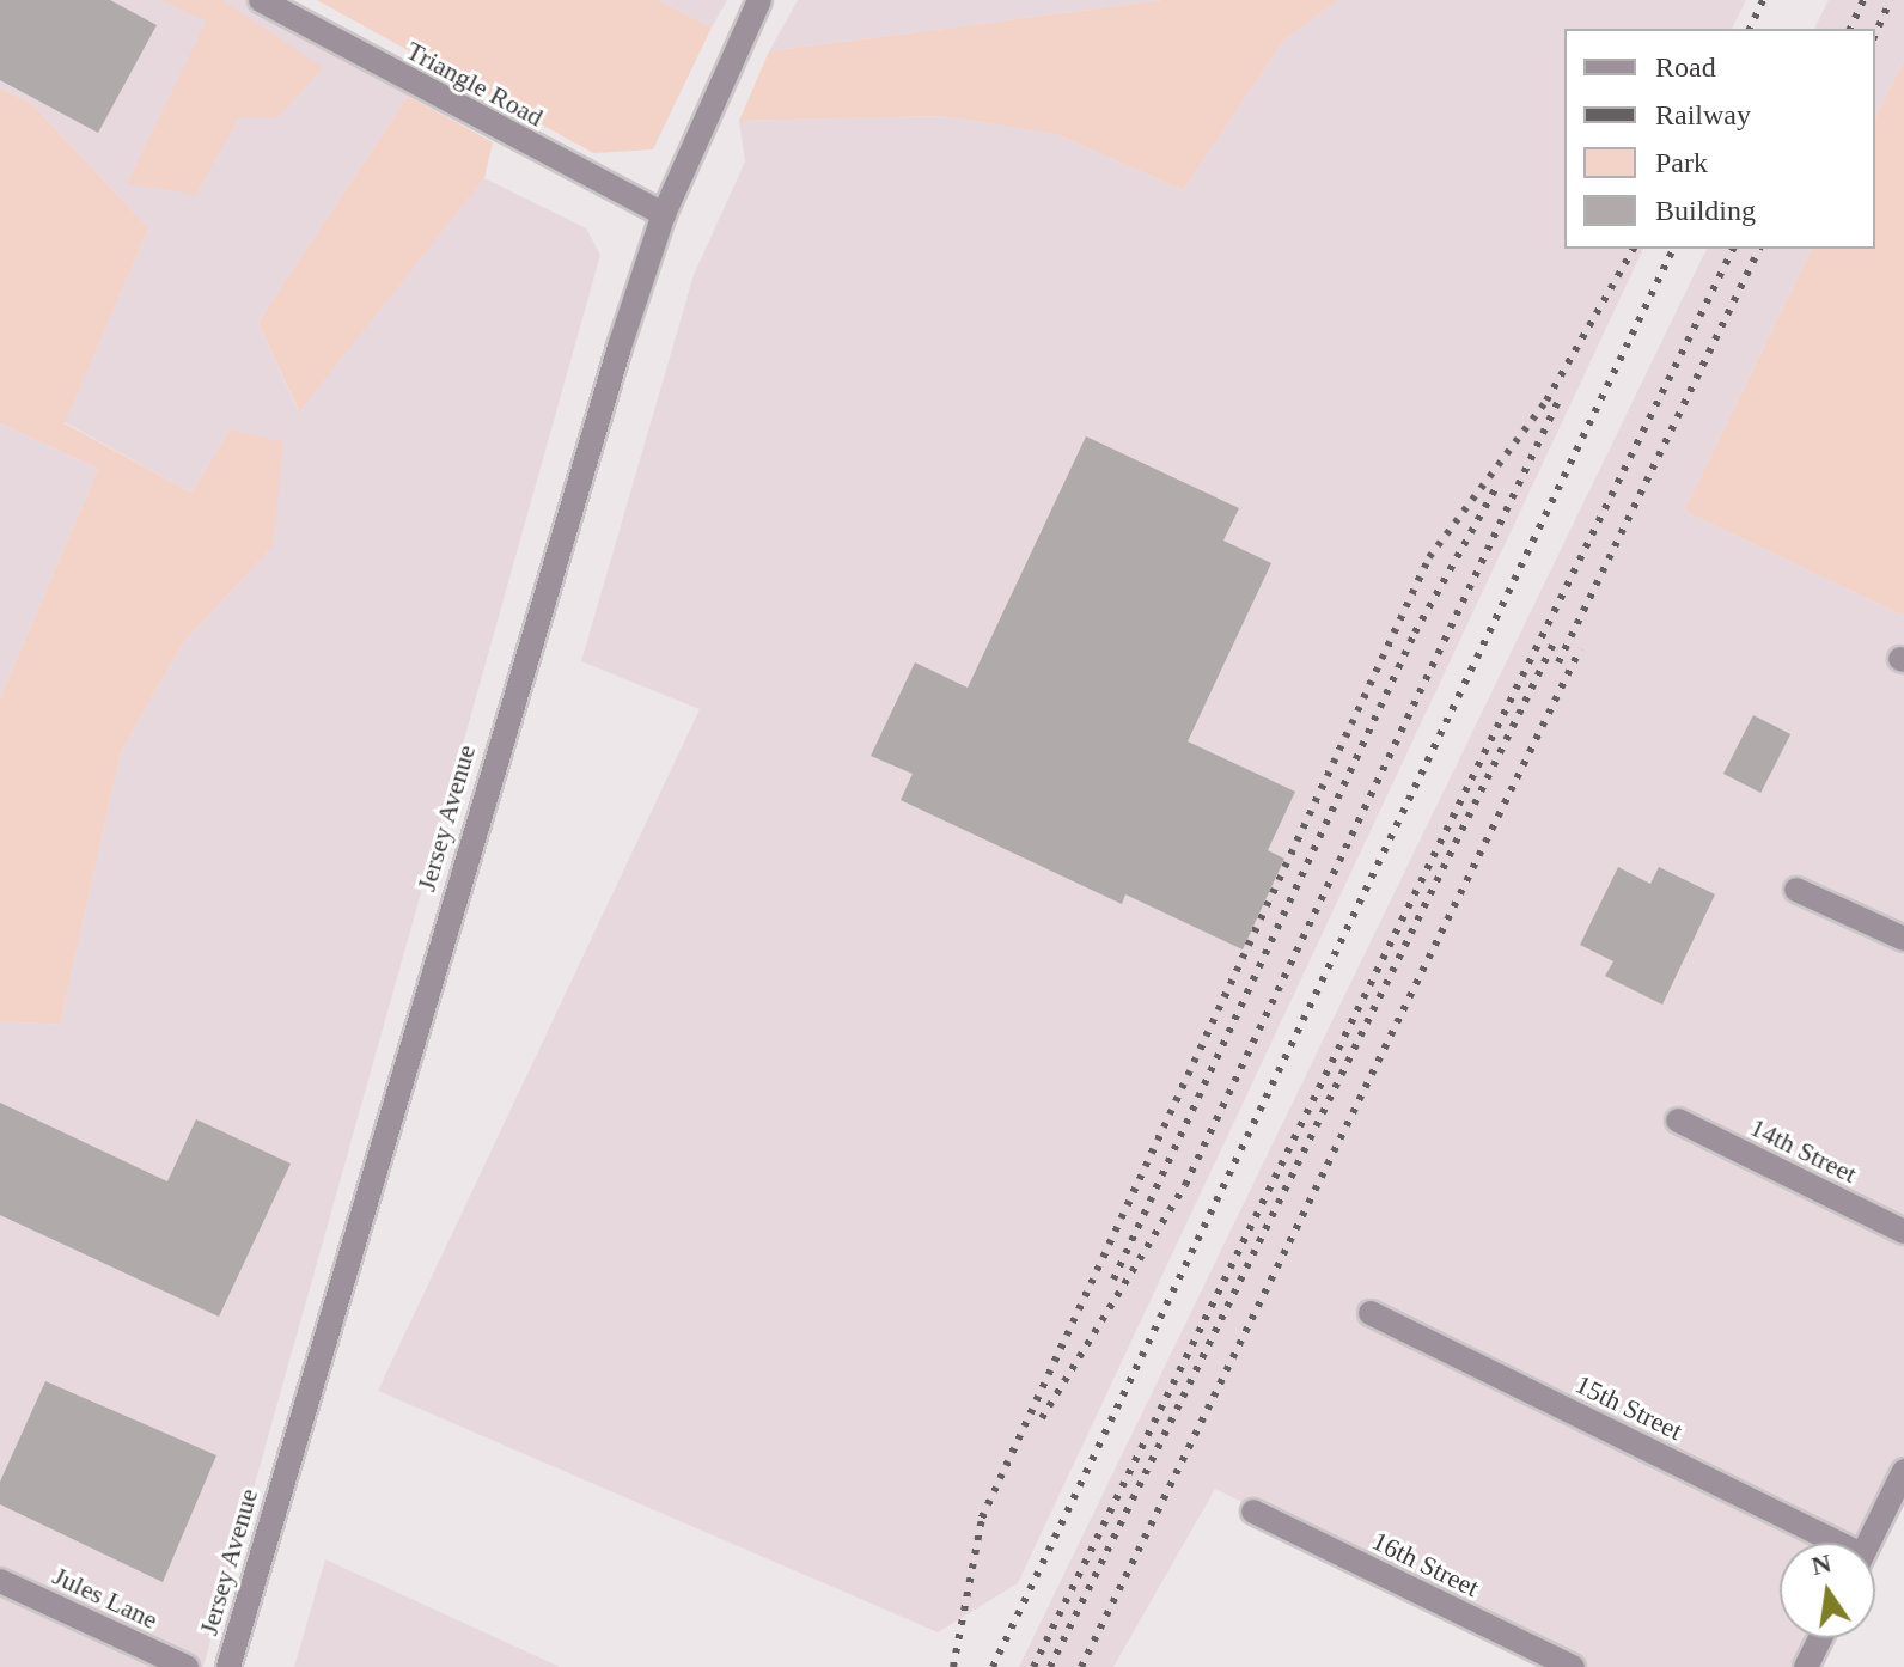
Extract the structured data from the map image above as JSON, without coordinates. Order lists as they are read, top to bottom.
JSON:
{
  "streets": {
    "street": [
      "Triangle Road",
      "Jersey Avenue",
      "14th Street",
      "15th Street",
      "16th Street",
      "Jules Lane"
    ]
  },
  "crossings": [
    ["Triangle Road", "Jersey Avenue"]
  ],
  "legend": [
    "Road",
    "Railway",
    "Park",
    "Building"
  ],
  "north": "top"
}
